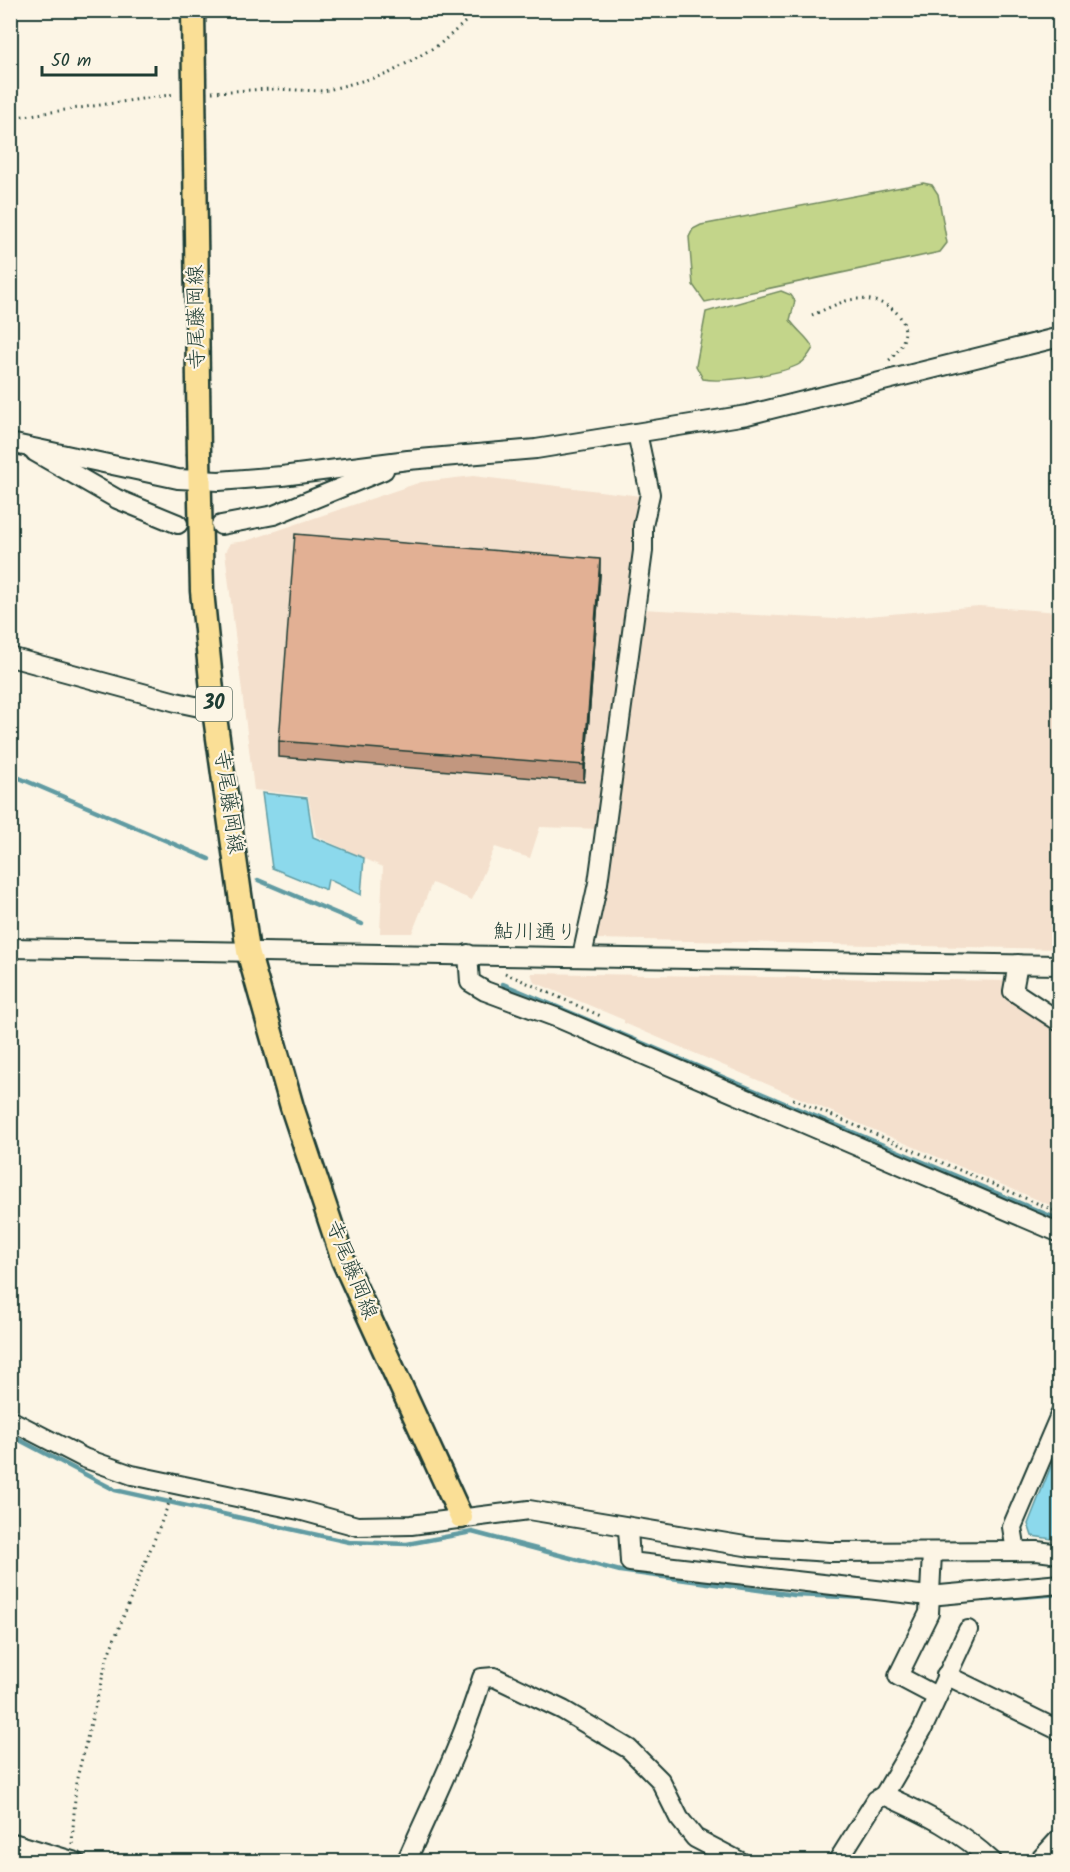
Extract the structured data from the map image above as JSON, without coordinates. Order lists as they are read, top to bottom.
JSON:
{
  "streets": {
    "main road": ["寺尾藤岡線", "30"],
    "street": ["鮎川通り"]
  },
  "crossings": [
    ["寺尾藤岡線", "鮎川通り"]
  ],
  "scale_bar": "50 m"
}
